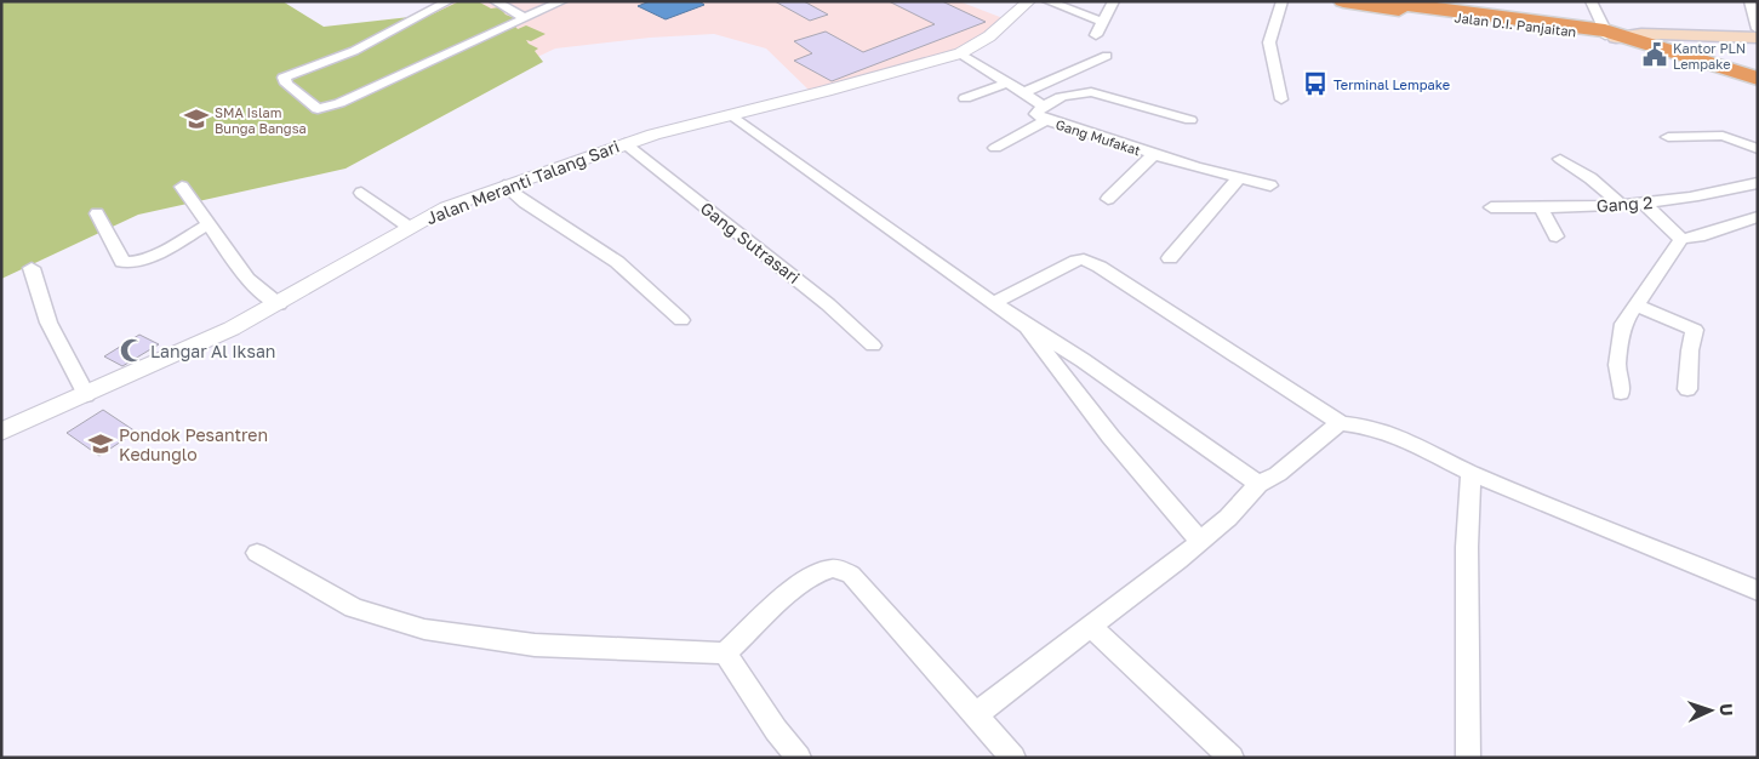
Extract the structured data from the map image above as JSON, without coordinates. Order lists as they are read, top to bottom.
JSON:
{
  "streets": {
    "highway": ["Jalan D.I. Panjaitan"],
    "street": [
      "Gang Mufakat",
      "Jalan Meranti Talang Sari",
      "Gang 2",
      "Gang Sutrasari"
    ]
  },
  "crossings": [
    ["Gang Mufakat", "Jalan Meranti Talang Sari"],
    ["Jalan Meranti Talang Sari", "Gang Sutrasari"]
  ],
  "places": {
    "public building": ["Kantor PLN Lempake"],
    "bus stop": ["Terminal Lempake"],
    "school or university": ["SMA Islam Bunga Bangsa", "Pondok Pesantren Kedunglo"],
    "mosque": ["Langar Al Iksan"]
  },
  "north": "right"
}
